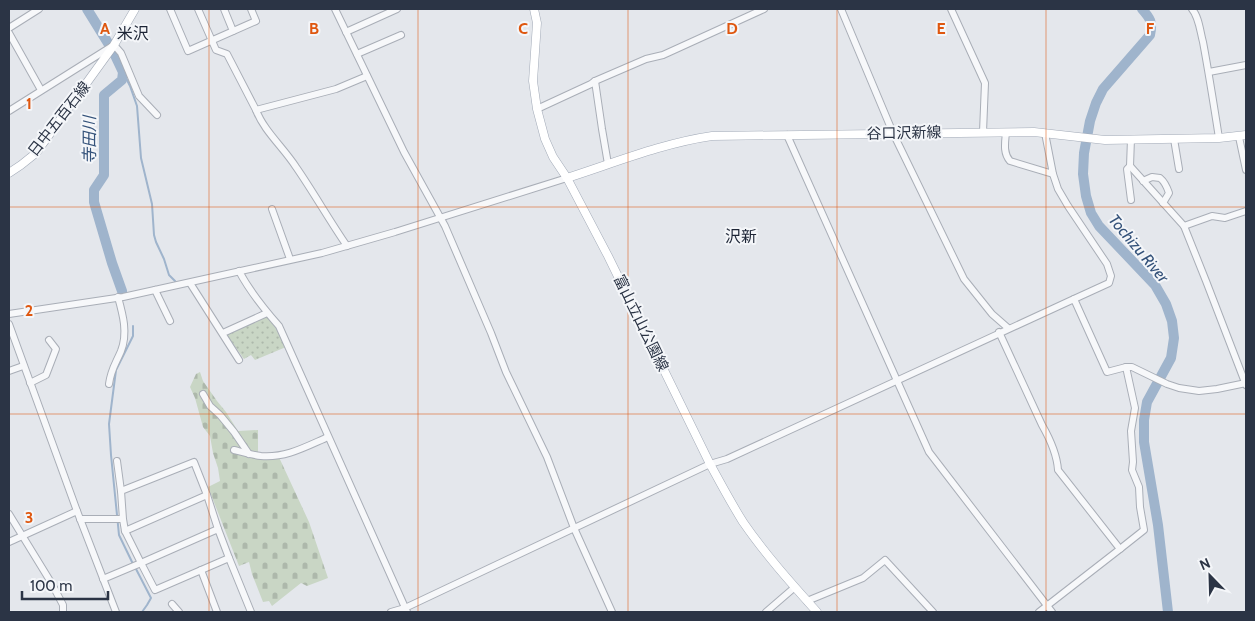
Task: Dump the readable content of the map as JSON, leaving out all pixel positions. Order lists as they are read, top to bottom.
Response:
{
  "streets": {
    "main road": ["日中五百石線", "谷口沢新線", "富山立山公園線"]
  },
  "crossings": [
    ["谷口沢新線", "富山立山公園線"]
  ],
  "districts": ["米沢", "沢新"],
  "water": ["寺田川", "Tochizu River"],
  "scale_bar": "100 m",
  "north": "top left",
  "grid": {
    "columns": [
      "A",
      "B",
      "C",
      "D",
      "E",
      "F"
    ],
    "rows": ["1", "2", "3"]
  }
}
